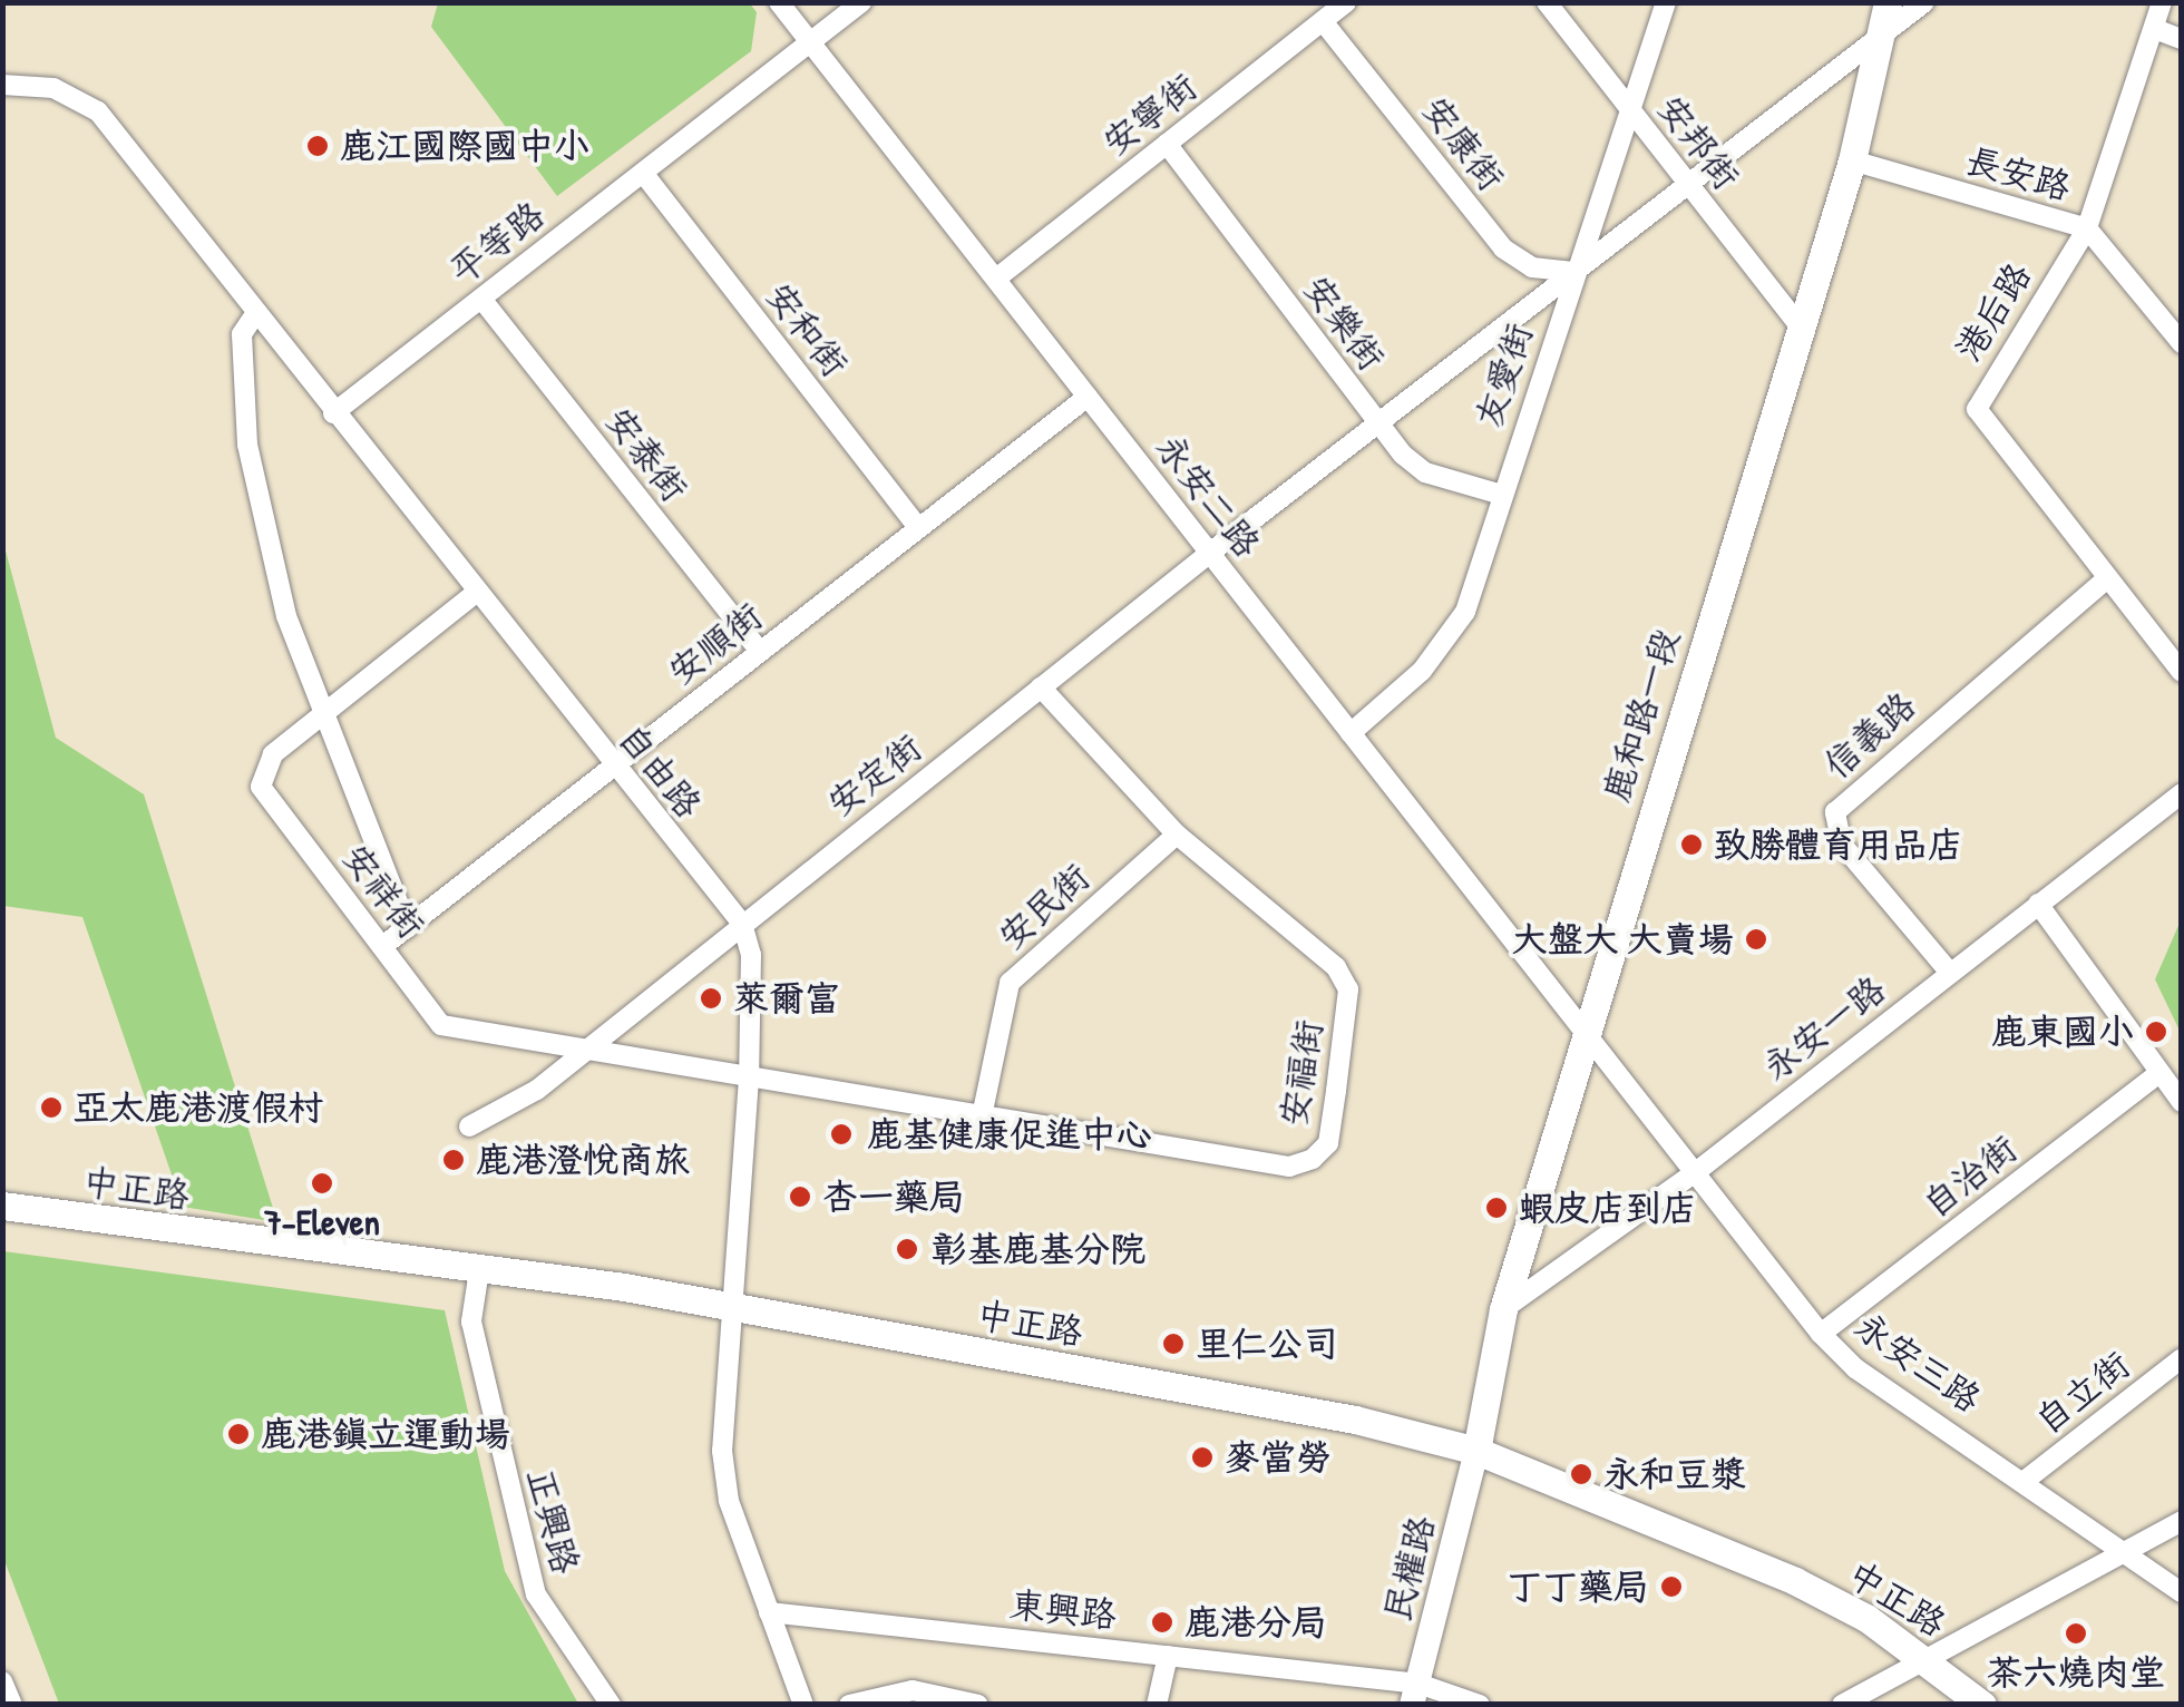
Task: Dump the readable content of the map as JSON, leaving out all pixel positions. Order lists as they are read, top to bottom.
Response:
{
  "streets": {
    "main road": ["鹿和路一段", "中正路"],
    "street": [
      "安寧街",
      "安邦街",
      "安康街",
      "長安路",
      "平等路",
      "港后路",
      "安樂街",
      "安和街",
      "友愛街",
      "安泰街",
      "永安二路",
      "安順街",
      "信義路",
      "自由路",
      "安定街",
      "安祥街",
      "安民街",
      "永安一路",
      "安福街",
      "自治街",
      "永安三路",
      "自立街",
      "正興路",
      "民權路",
      "東興路"
    ]
  },
  "crossings": [
    ["安寧街", "安康街"],
    ["安寧街", "安樂街"],
    ["安寧街", "永安二路"],
    ["安邦街", "友愛街"],
    ["安邦街", "鹿和路一段"],
    ["安邦街", "安定街"],
    ["安康街", "友愛街"],
    ["安康街", "安定街"],
    ["長安路", "港后路"],
    ["長安路", "鹿和路一段"],
    ["平等路", "安和街"],
    ["平等路", "安泰街"],
    ["平等路", "永安二路"],
    ["平等路", "自由路"],
    ["港后路", "信義路"],
    ["安樂街", "友愛街"],
    ["安樂街", "安定街"],
    ["安和街", "安順街"],
    ["友愛街", "永安二路"],
    ["友愛街", "安定街"],
    ["安泰街", "安順街"],
    ["永安二路", "安順街"],
    ["永安二路", "鹿和路一段"],
    ["永安二路", "安定街"],
    ["永安二路", "永安三路"],
    ["安順街", "自由路"],
    ["安順街", "安祥街"],
    ["鹿和路一段", "安定街"],
    ["鹿和路一段", "永安一路"],
    ["鹿和路一段", "中正路"],
    ["鹿和路一段", "永安三路"],
    ["鹿和路一段", "民權路"],
    ["信義路", "永安一路"],
    ["自由路", "安定街"],
    ["自由路", "安祥街"],
    ["安定街", "安祥街"],
    ["安定街", "安福街"],
    ["安祥街", "安福街"],
    ["安民街", "安福街"],
    ["永安一路", "永安三路"],
    ["自治街", "永安三路"],
    ["中正路", "正興路"],
    ["中正路", "民權路"],
    ["永安三路", "自立街"],
    ["民權路", "東興路"]
  ],
  "places": [
    "鹿江國際國中小",
    "致勝體育用品店",
    "大盤大 大賣場",
    "萊爾富",
    "鹿東國小",
    "亞太鹿港渡假村",
    "鹿基健康促進中心",
    "鹿港澄悅商旅",
    "7-Eleven",
    "杏一藥局",
    "蝦皮店到店",
    "彰基鹿基分院",
    "里仁公司",
    "鹿港鎮立運動場",
    "麥當勞",
    "永和豆漿",
    "丁丁藥局",
    "鹿港分局",
    "茶六燒肉堂"
  ]
}
